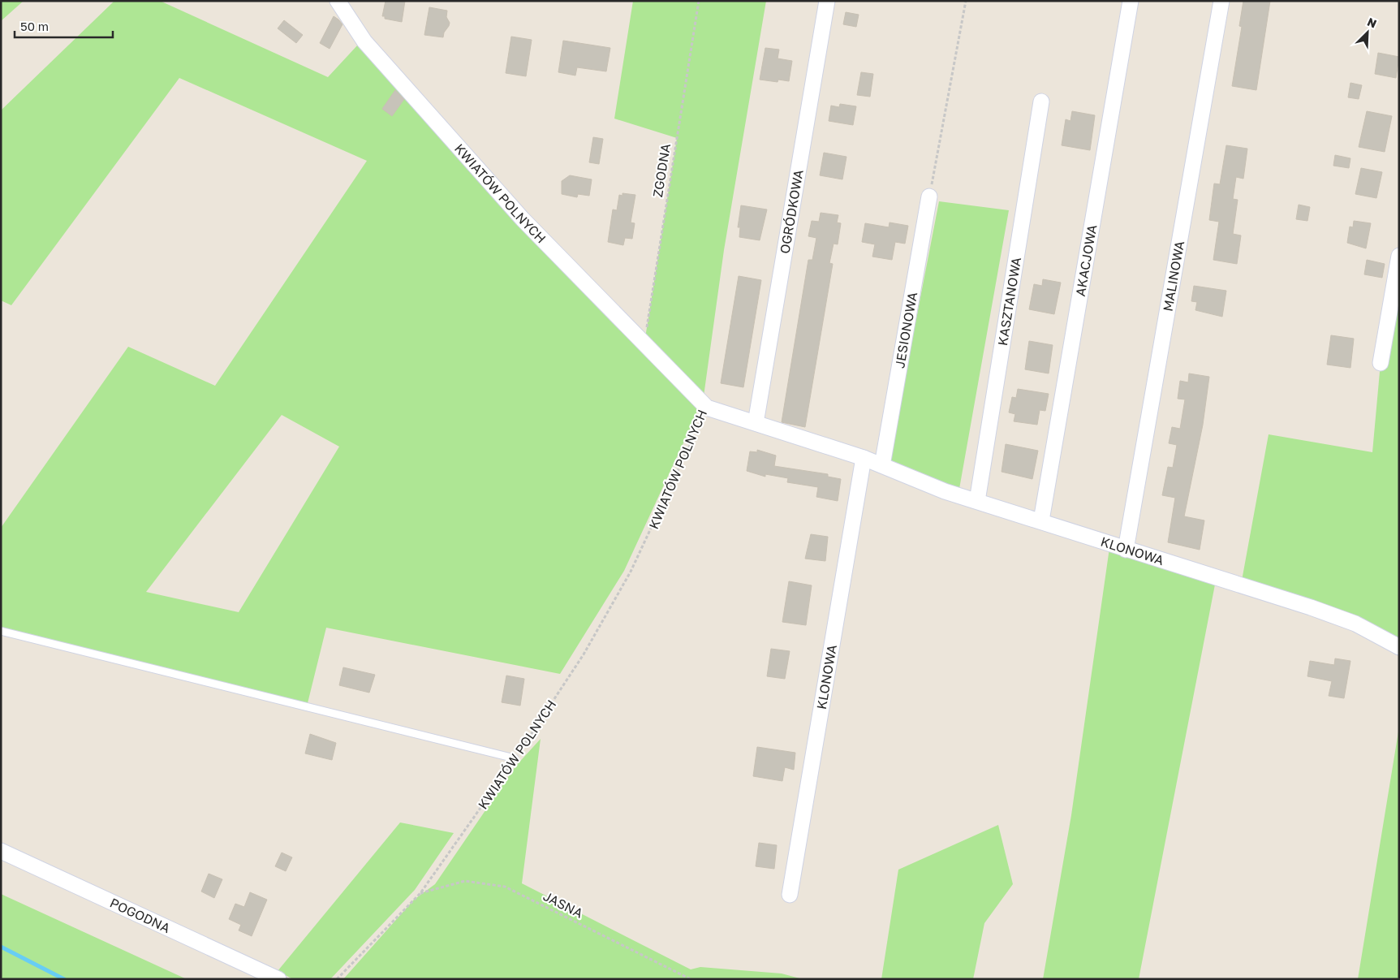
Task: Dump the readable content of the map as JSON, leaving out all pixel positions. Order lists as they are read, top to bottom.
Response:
{
  "streets": {
    "street": [
      "KWIATÓW POLNYCH",
      "OGRÓDKOWA",
      "AKACJOWA",
      "MALINOWA",
      "KASZTANOWA",
      "JESIONOWA",
      "KLONOWA",
      "POGODNA"
    ],
    "path": ["ZGODNA", "JASNA"]
  },
  "crossings": [
    ["ZGODNA", "KWIATÓW POLNYCH"],
    ["KWIATÓW POLNYCH", "KLONOWA"],
    ["KWIATÓW POLNYCH", "JASNA"],
    ["OGRÓDKOWA", "KLONOWA"],
    ["AKACJOWA", "KLONOWA"],
    ["MALINOWA", "KLONOWA"],
    ["KASZTANOWA", "KLONOWA"],
    ["JESIONOWA", "KLONOWA"]
  ],
  "scale_bar": "50 m",
  "north": "top right"
}
